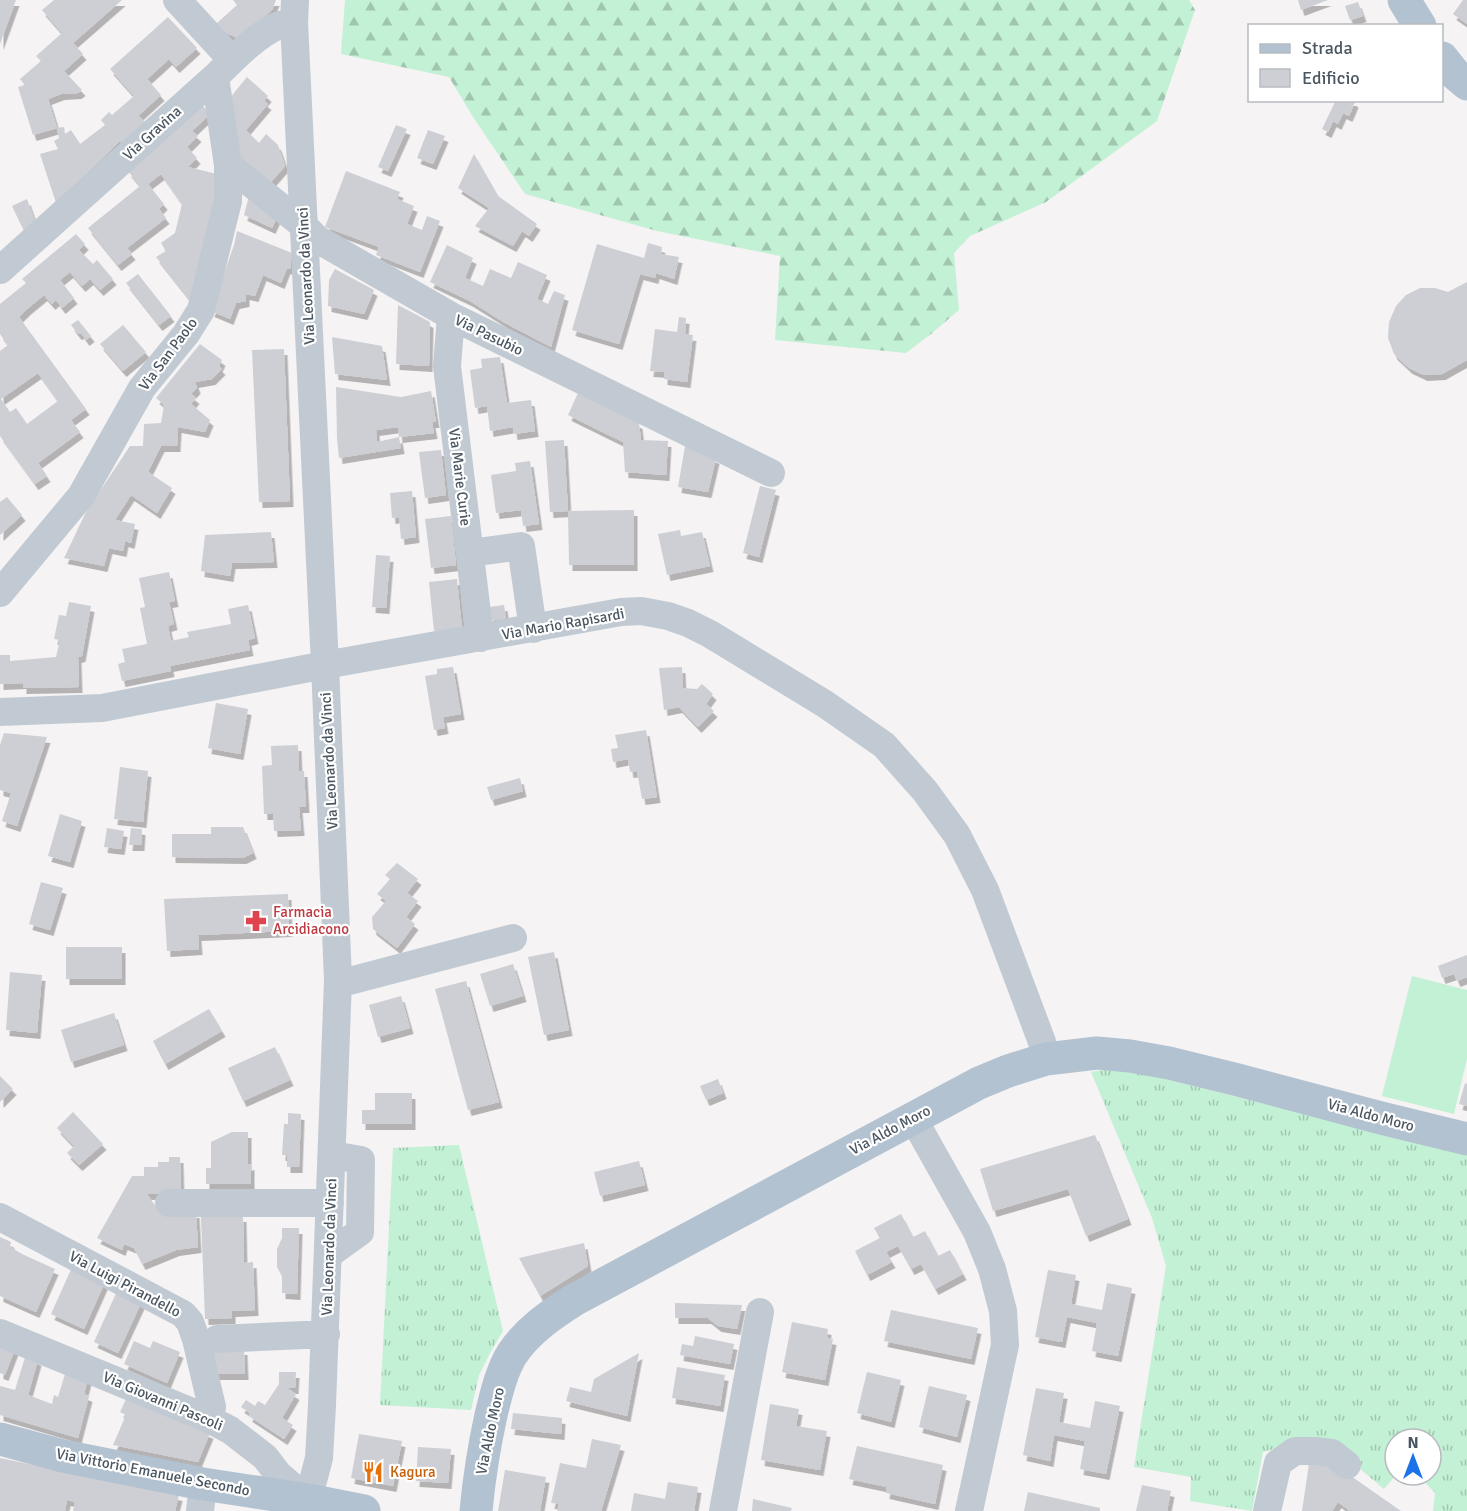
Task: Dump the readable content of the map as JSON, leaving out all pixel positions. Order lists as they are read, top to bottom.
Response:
{
  "streets": {
    "main road": ["Via Aldo Moro", "Via Vittorio Emanuele Secondo"],
    "street": [
      "Via Gravina",
      "Via Leonardo da Vinci",
      "Via Pasubio",
      "Via San Paolo",
      "Via Marie Curie",
      "Via Mario Rapisardi",
      "Via Luigi Pirandello",
      "Via Giovanni Pascoli"
    ]
  },
  "crossings": [
    ["Via Gravina", "Via Leonardo da Vinci"],
    ["Via Gravina", "Via San Paolo"],
    ["Via Leonardo da Vinci", "Via Pasubio"],
    ["Via Leonardo da Vinci", "Via Mario Rapisardi"],
    ["Via Leonardo da Vinci", "Via Giovanni Pascoli"],
    ["Via Leonardo da Vinci", "Via Vittorio Emanuele Secondo"],
    ["Via Pasubio", "Via San Paolo"],
    ["Via Pasubio", "Via Marie Curie"],
    ["Via Marie Curie", "Via Mario Rapisardi"],
    ["Via Mario Rapisardi", "Via Aldo Moro"],
    ["Via Luigi Pirandello", "Via Giovanni Pascoli"],
    ["Via Giovanni Pascoli", "Via Vittorio Emanuele Secondo"]
  ],
  "places": {
    "pharmacy": ["Farmacia Arcidiacono"],
    "restaurant": ["Kagura"]
  },
  "legend": ["Strada", "Edificio"],
  "north": "top"
}
